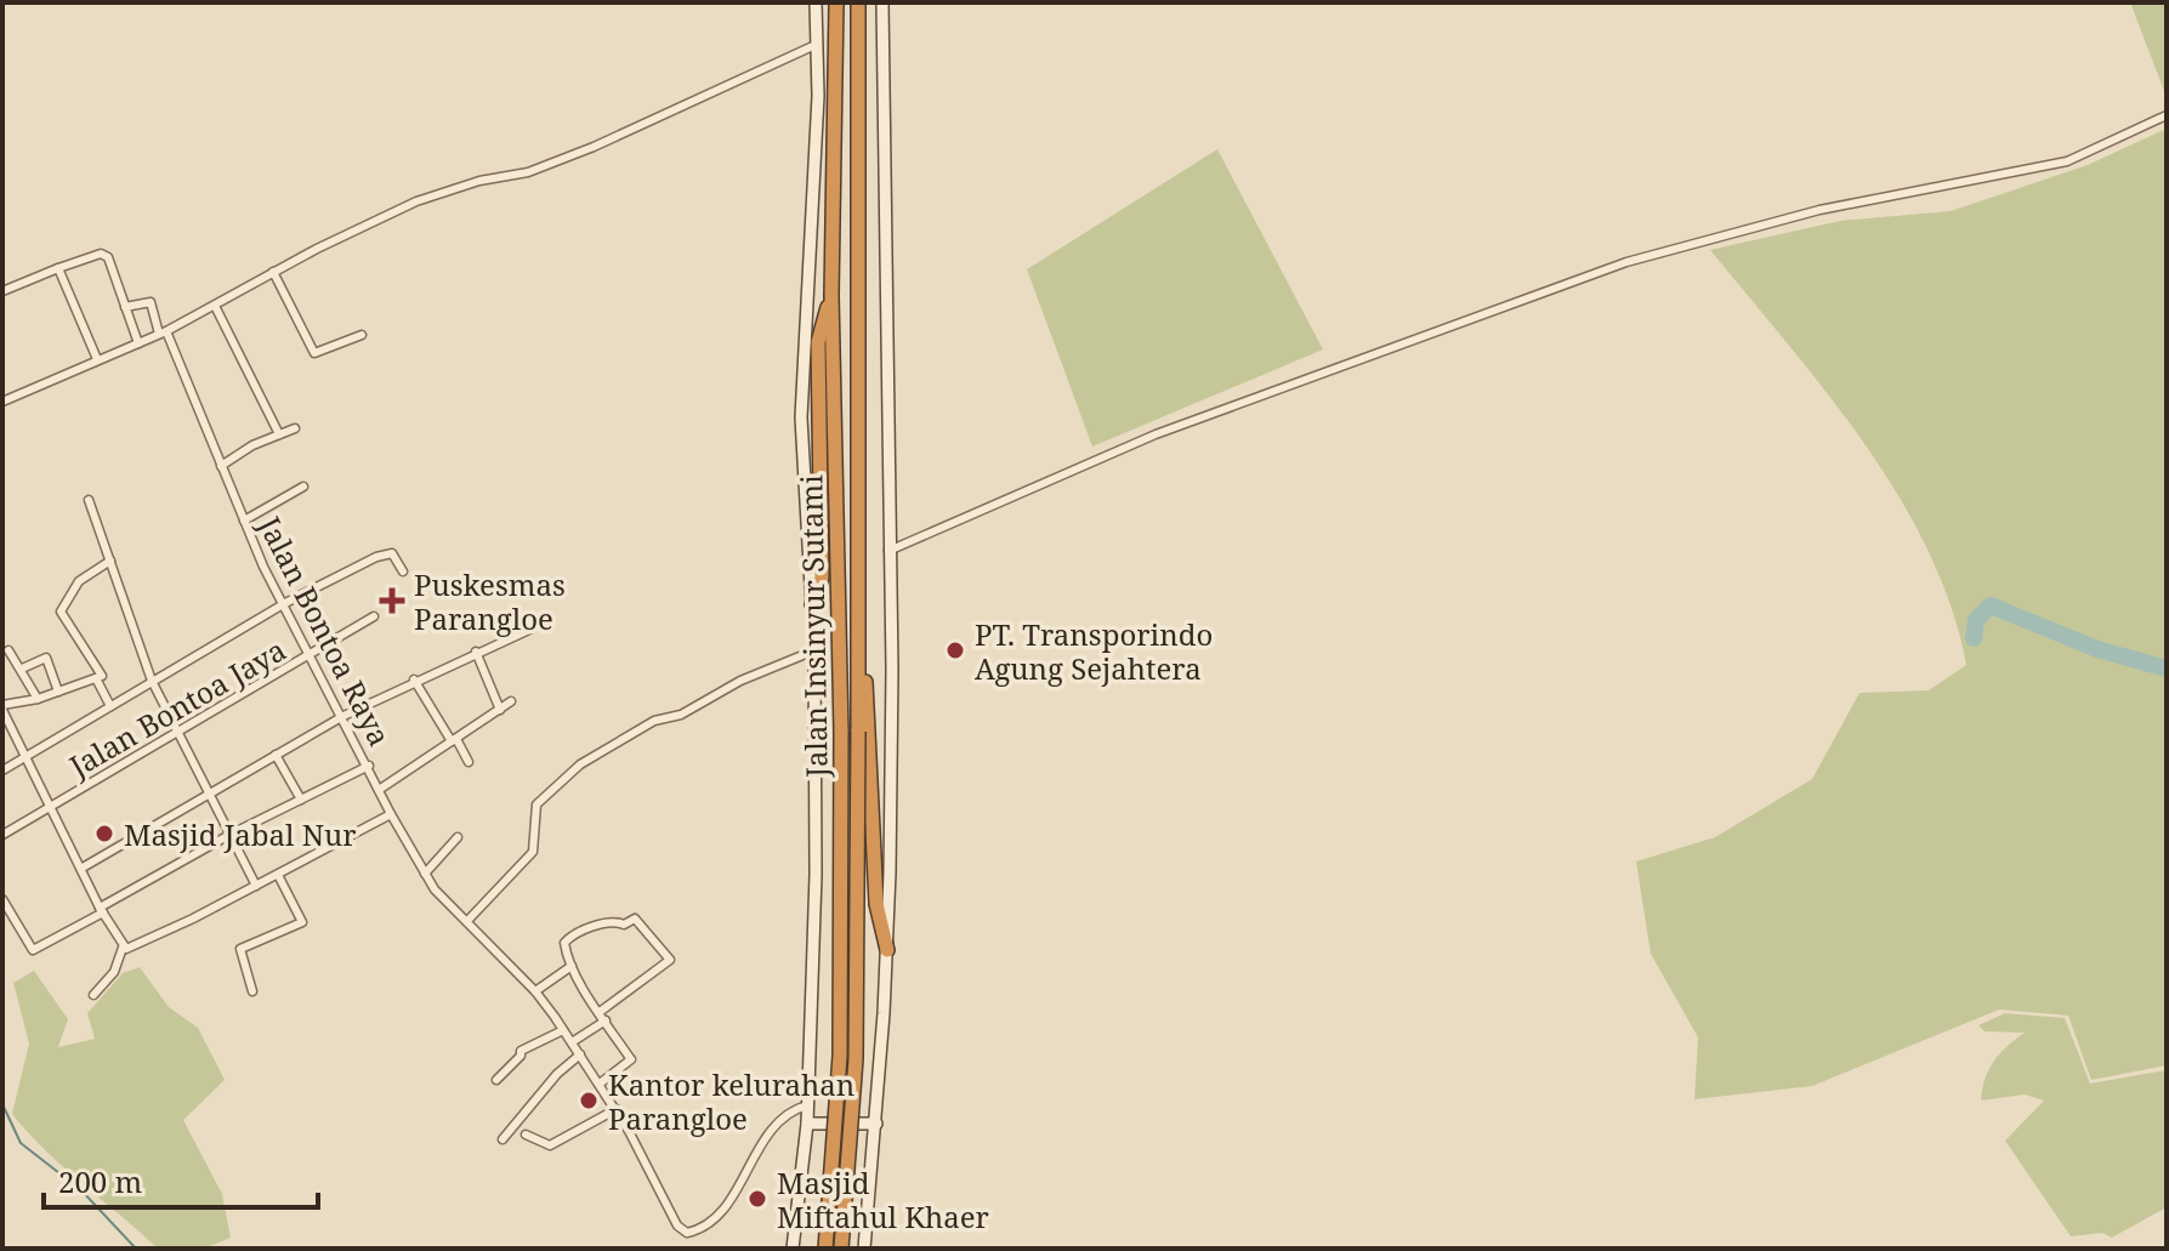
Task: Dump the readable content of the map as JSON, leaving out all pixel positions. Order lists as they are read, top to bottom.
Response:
{
  "streets": {
    "highway": ["Jalan Insinyur Sutami"],
    "street": ["Jalan Bontoa Raya", "Jalan Bontoa Jaya"]
  },
  "crossings": [
    ["Jalan Bontoa Raya", "Jalan Bontoa Jaya"]
  ],
  "places": {
    "health": ["Puskesmas Parangloe"],
    "other": [
      "PT. Transporindo Agung Sejahtera",
      "Masjid Jabal Nur",
      "Kantor kelurahan Parangloe",
      "Masjid Miftahul Khaer"
    ]
  },
  "scale_bar": "200 m"
}
